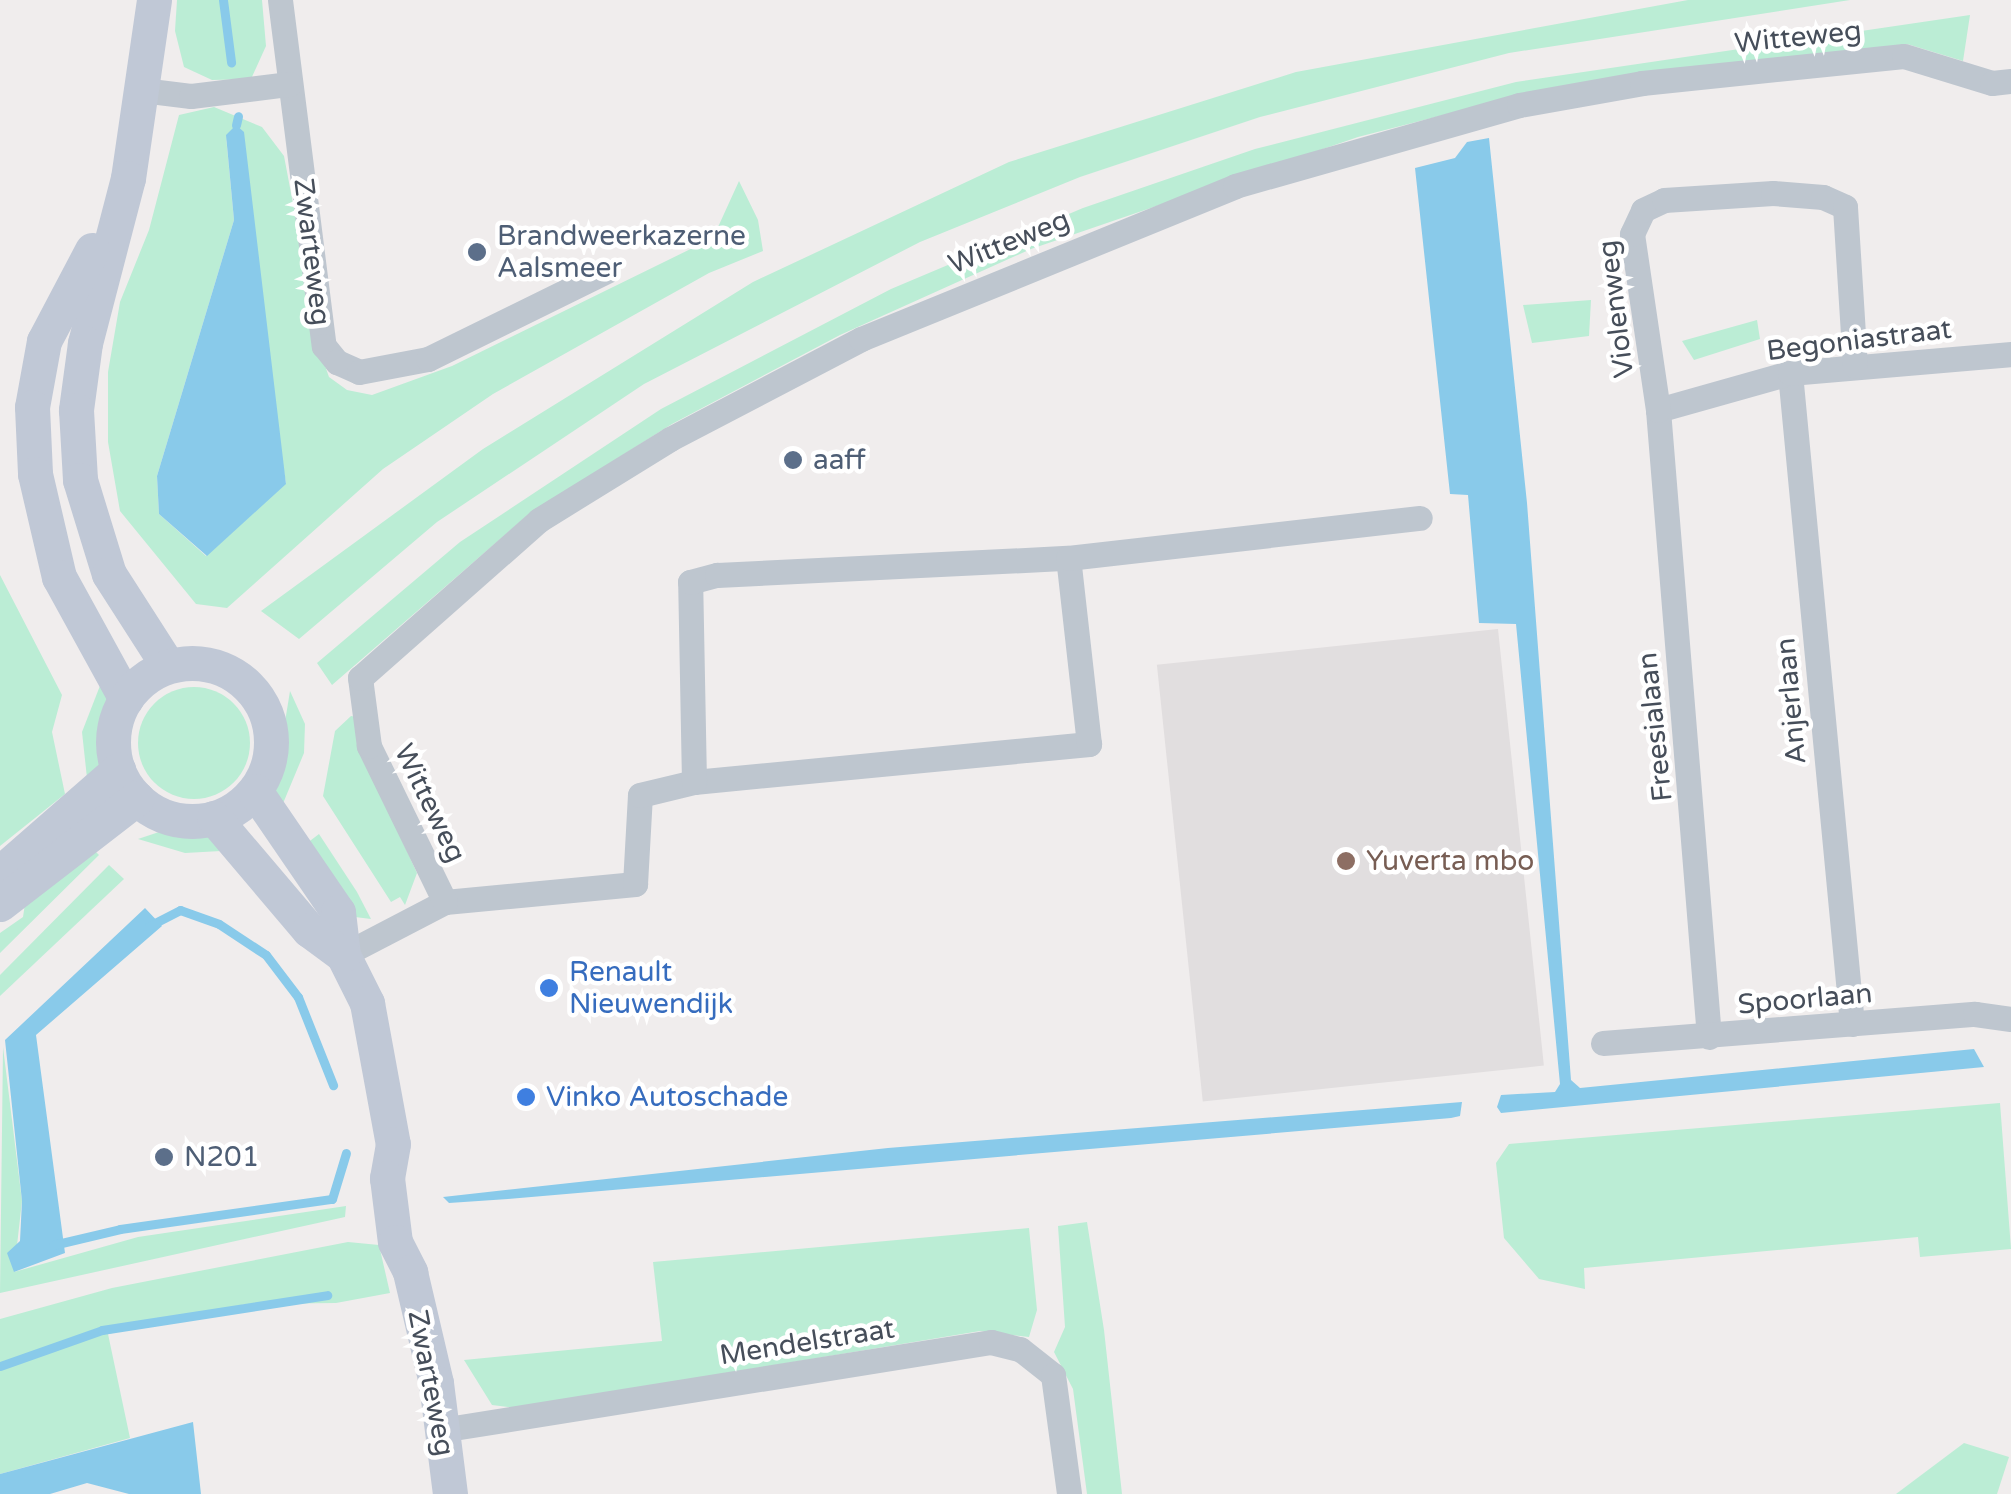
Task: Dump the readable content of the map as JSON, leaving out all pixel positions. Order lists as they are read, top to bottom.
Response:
{
  "streets": {
    "main road": ["Zwarteweg"],
    "street": [
      "Witteweg",
      "Violenweg",
      "Begoniastraat",
      "Anjerlaan",
      "Freesialaan",
      "Spoorlaan",
      "Mendelstraat"
    ]
  },
  "crossings": [
    ["Witteweg", "Zwarteweg"],
    ["Zwarteweg", "Mendelstraat"],
    ["Violenweg", "Begoniastraat"],
    ["Violenweg", "Freesialaan"],
    ["Begoniastraat", "Anjerlaan"],
    ["Begoniastraat", "Freesialaan"],
    ["Anjerlaan", "Spoorlaan"],
    ["Freesialaan", "Spoorlaan"]
  ],
  "places": [
    "Brandweerkazerne Aalsmeer",
    "aaff",
    "Yuverta mbo",
    "Renault Nieuwendijk",
    "Vinko Autoschade",
    "N201"
  ]
}
